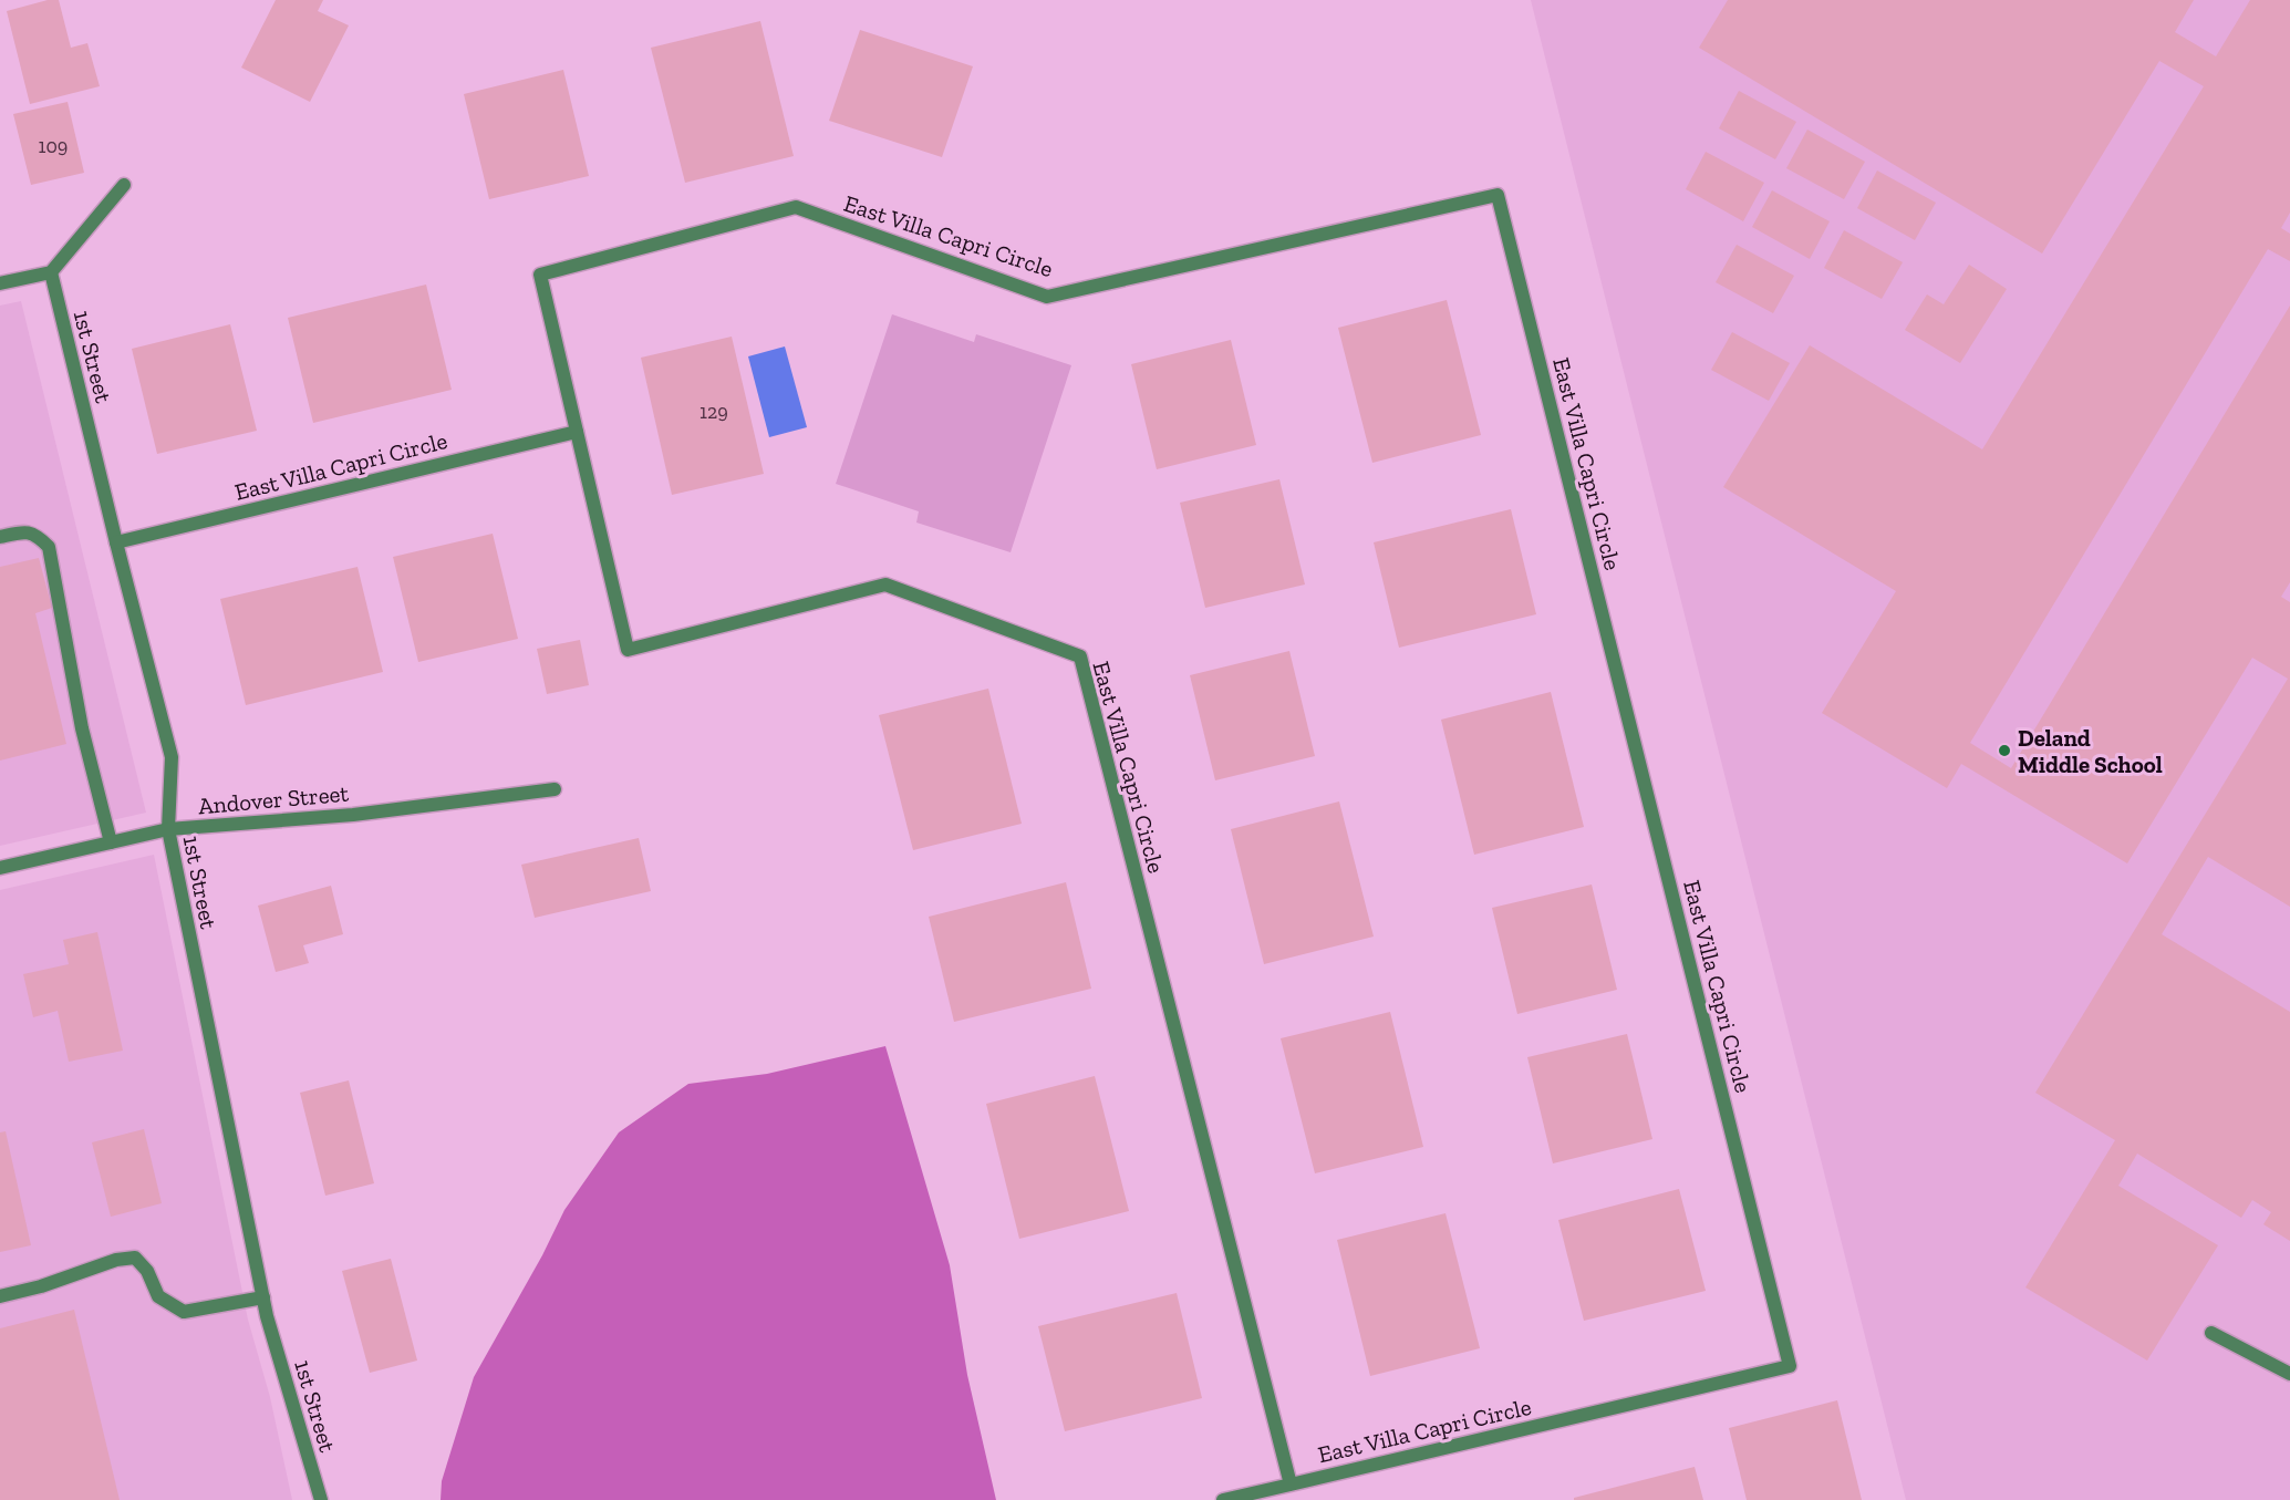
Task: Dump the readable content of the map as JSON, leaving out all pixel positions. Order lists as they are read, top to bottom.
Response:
{
  "streets": {
    "street": ["East Villa Capri Circle", "1st Street", "Andover Street"]
  },
  "crossings": [
    ["East Villa Capri Circle", "1st Street"],
    ["1st Street", "Andover Street"]
  ],
  "places": ["Deland Middle School"],
  "house_numbers": ["109", "129"]
}
